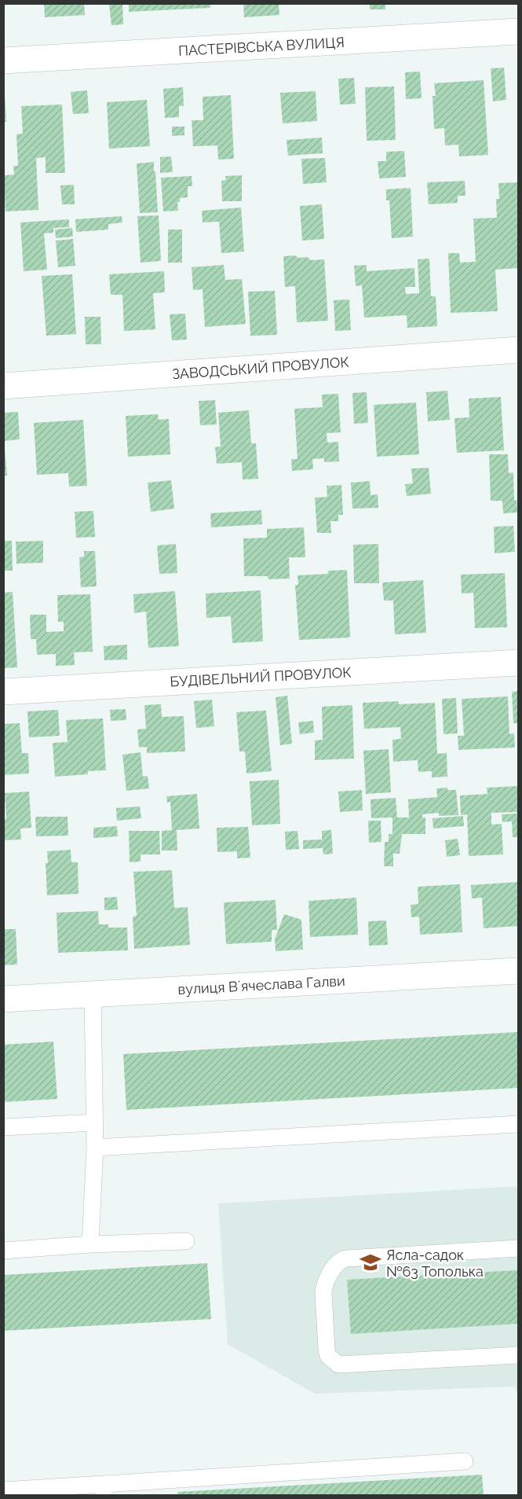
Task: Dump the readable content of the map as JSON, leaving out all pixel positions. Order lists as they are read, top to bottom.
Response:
{
  "streets": {
    "street": [
      "ПАСТЕРІВСЬКА ВУЛИЦЯ",
      "ЗАВОДСЬКИЙ ПРОВУЛОК",
      "БУДІВЕЛЬНИЙ ПРОВУЛОК",
      "вулиця Вʼячеслава Галви"
    ]
  },
  "places": {
    "school or university": ["Ясла-садок №63 Тополька"]
  }
}
